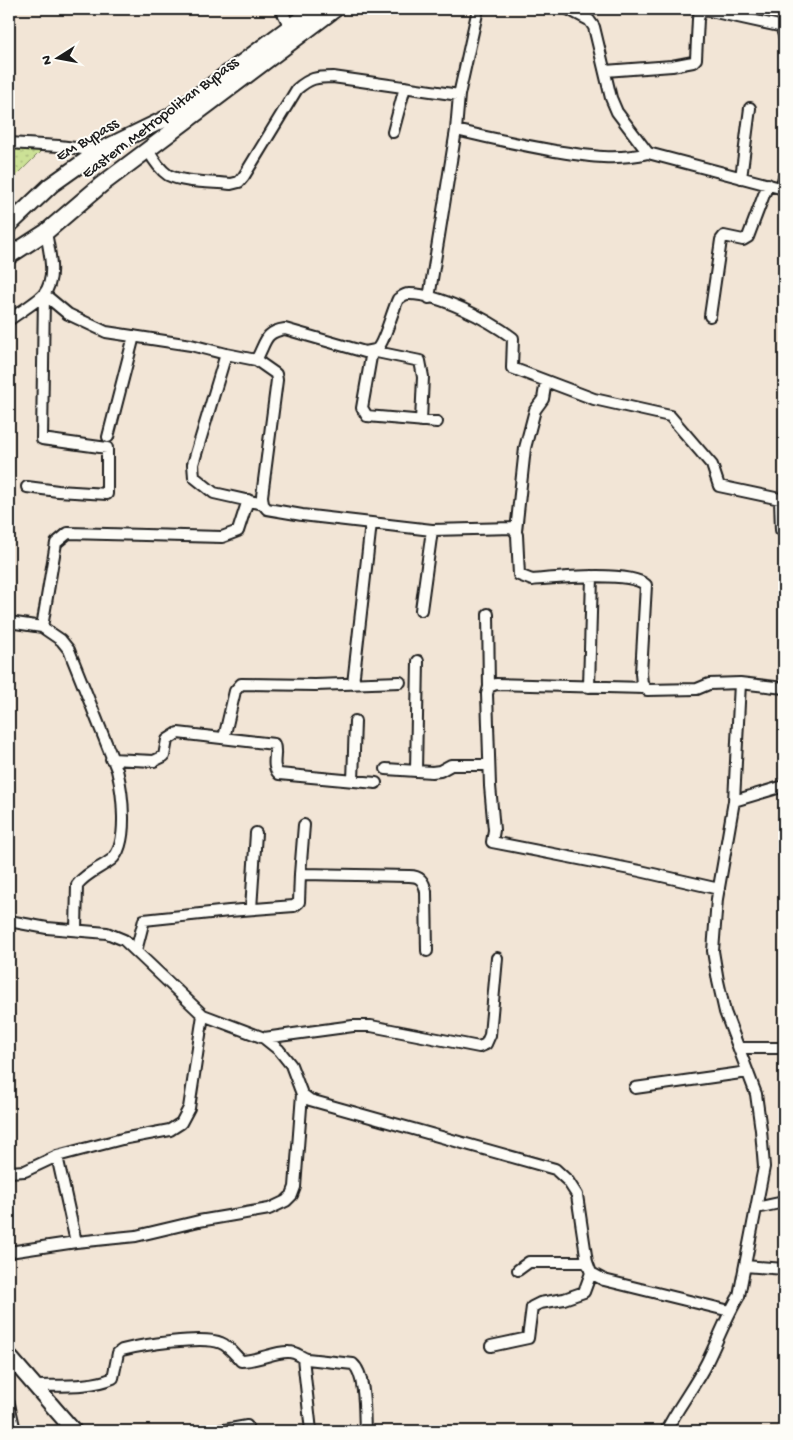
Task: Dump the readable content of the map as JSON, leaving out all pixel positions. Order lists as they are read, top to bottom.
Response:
{
  "streets": {
    "main road": ["Eastern Metropolitan Bypass", "EM Bypass"]
  },
  "crossings": [
    ["Eastern Metropolitan Bypass", "EM Bypass"]
  ],
  "north": "left"
}
